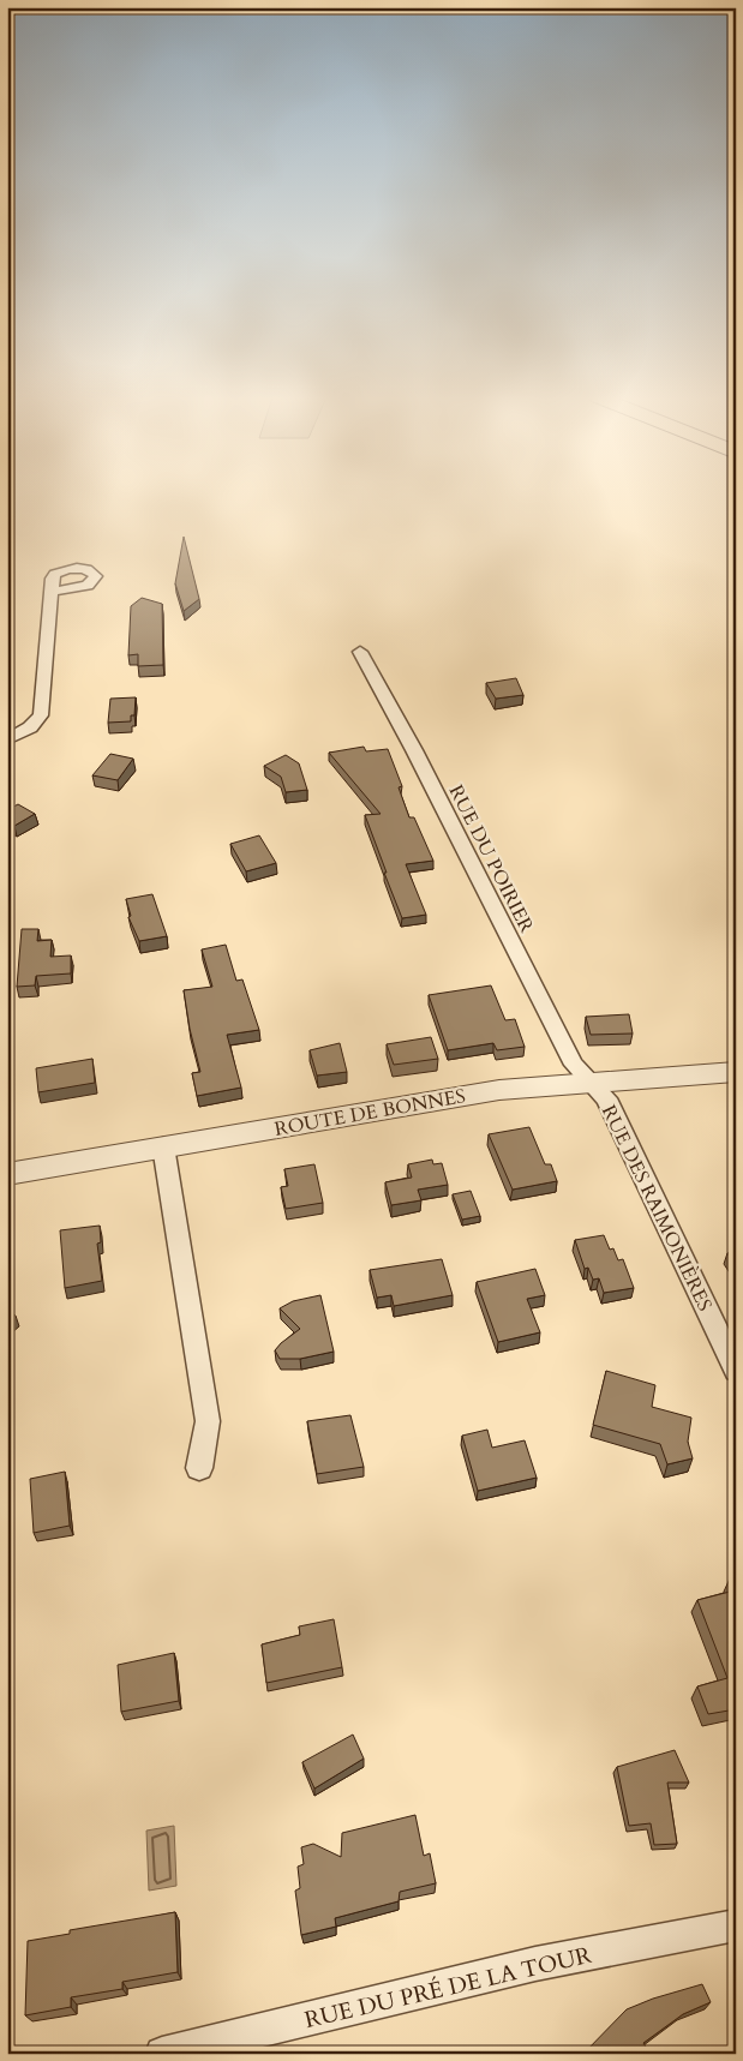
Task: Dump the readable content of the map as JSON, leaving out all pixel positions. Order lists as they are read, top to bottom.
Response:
{
  "streets": {
    "street": [
      "RUE DU POIRIER",
      "ROUTE DE BONNES",
      "RUE DES RAIMONIÈRES",
      "RUE DU PRÉ DE LA TOUR"
    ]
  },
  "crossings": [
    ["RUE DU POIRIER", "ROUTE DE BONNES"],
    ["RUE DU POIRIER", "RUE DES RAIMONIÈRES"],
    ["ROUTE DE BONNES", "RUE DES RAIMONIÈRES"]
  ]
}
